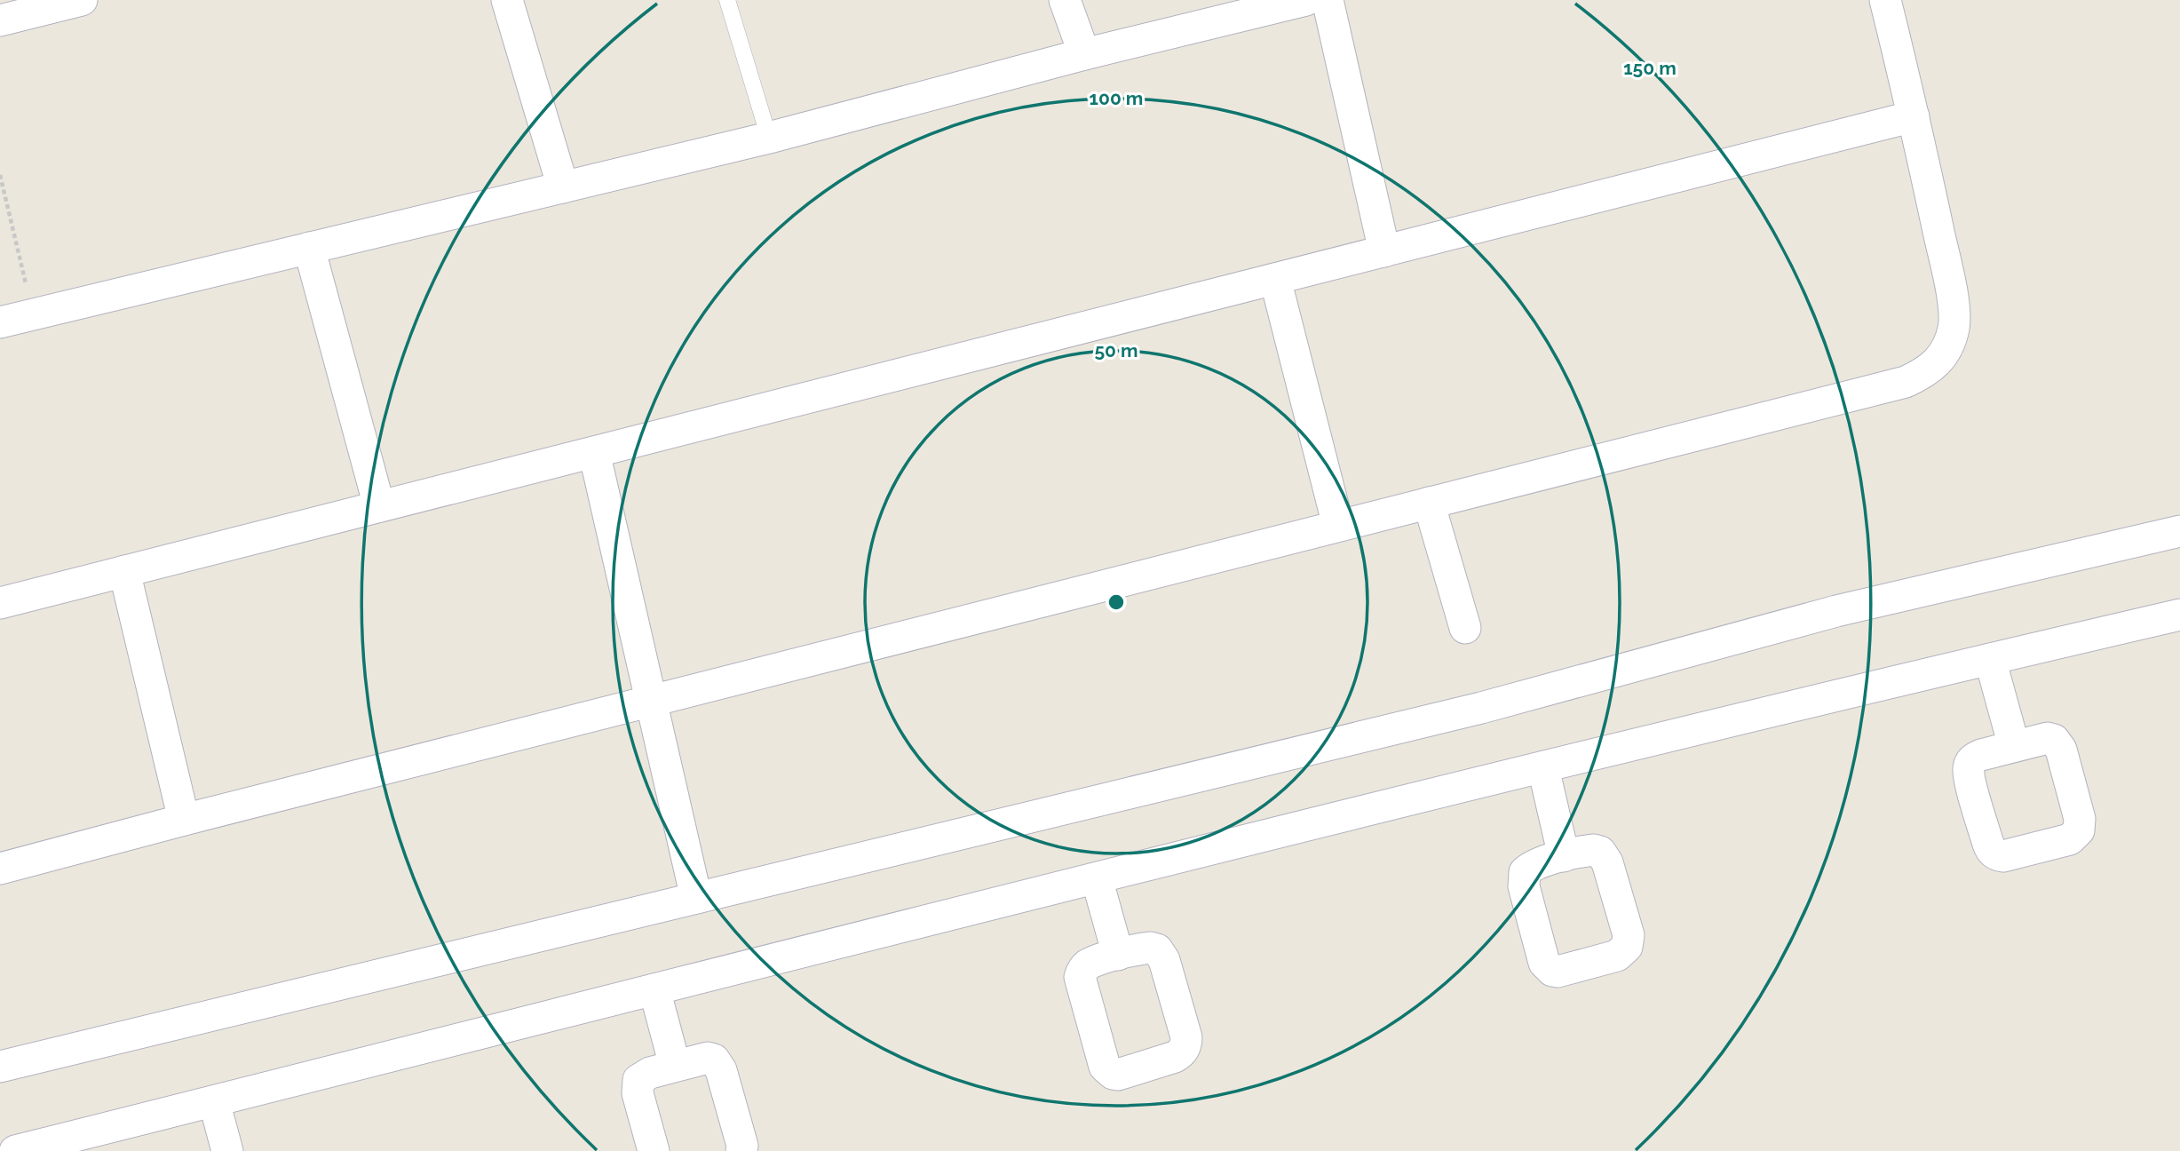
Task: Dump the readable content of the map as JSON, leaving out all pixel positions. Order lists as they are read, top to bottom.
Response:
{
  "rings": ["150 m", "100 m", "50 m"]
}
